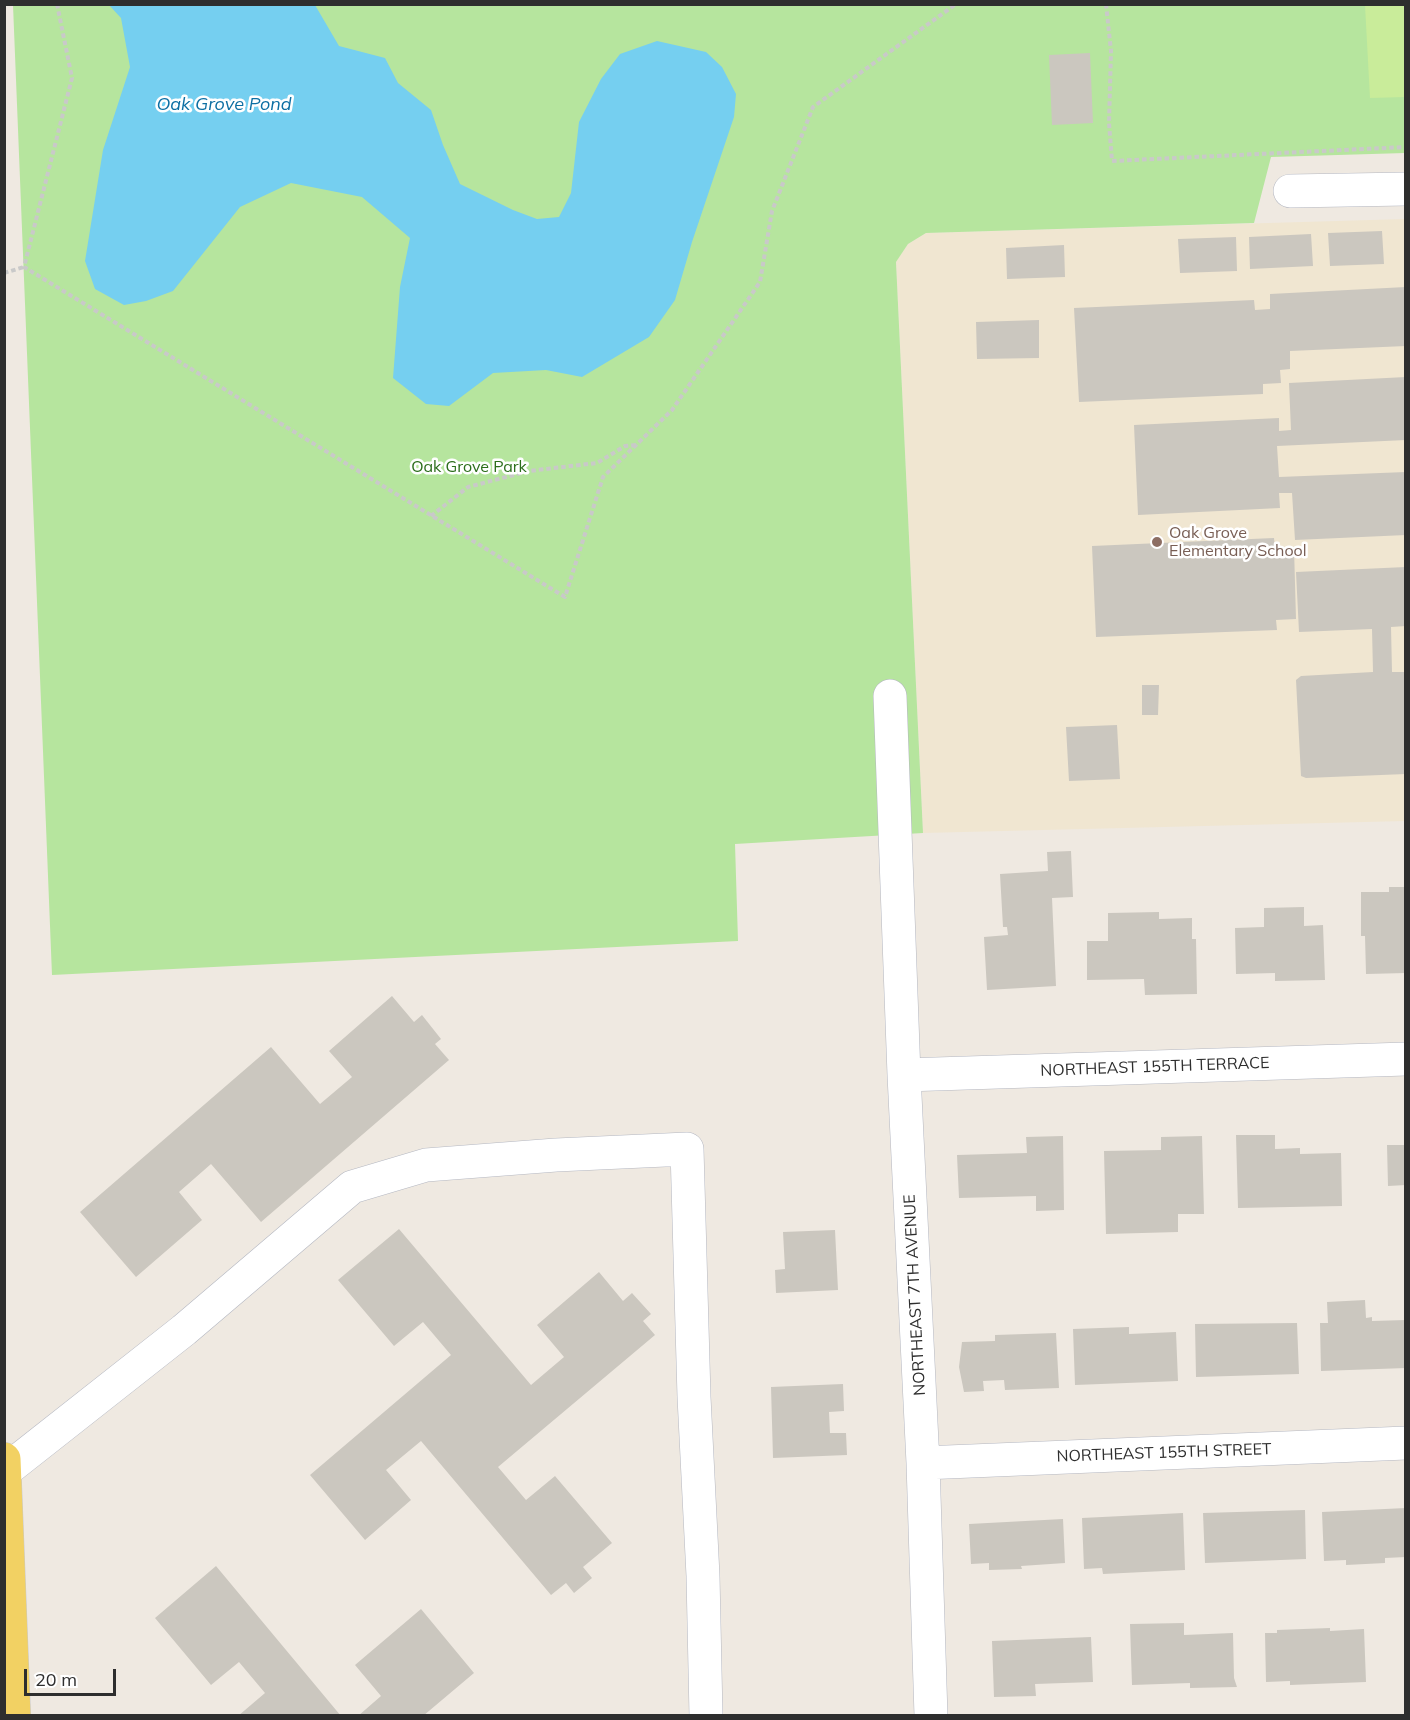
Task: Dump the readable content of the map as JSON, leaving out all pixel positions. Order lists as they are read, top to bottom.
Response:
{
  "streets": {
    "street": ["NORTHEAST 155TH TERRACE", "NORTHEAST 7TH AVENUE", "NORTHEAST 155TH STREET"]
  },
  "crossings": [
    ["NORTHEAST 155TH TERRACE", "NORTHEAST 7TH AVENUE"],
    ["NORTHEAST 7TH AVENUE", "NORTHEAST 155TH STREET"]
  ],
  "water": ["Oak Grove Pond"],
  "parks": ["Oak Grove Park"],
  "places": ["Oak Grove Elementary School"],
  "scale_bar": "20 m"
}
